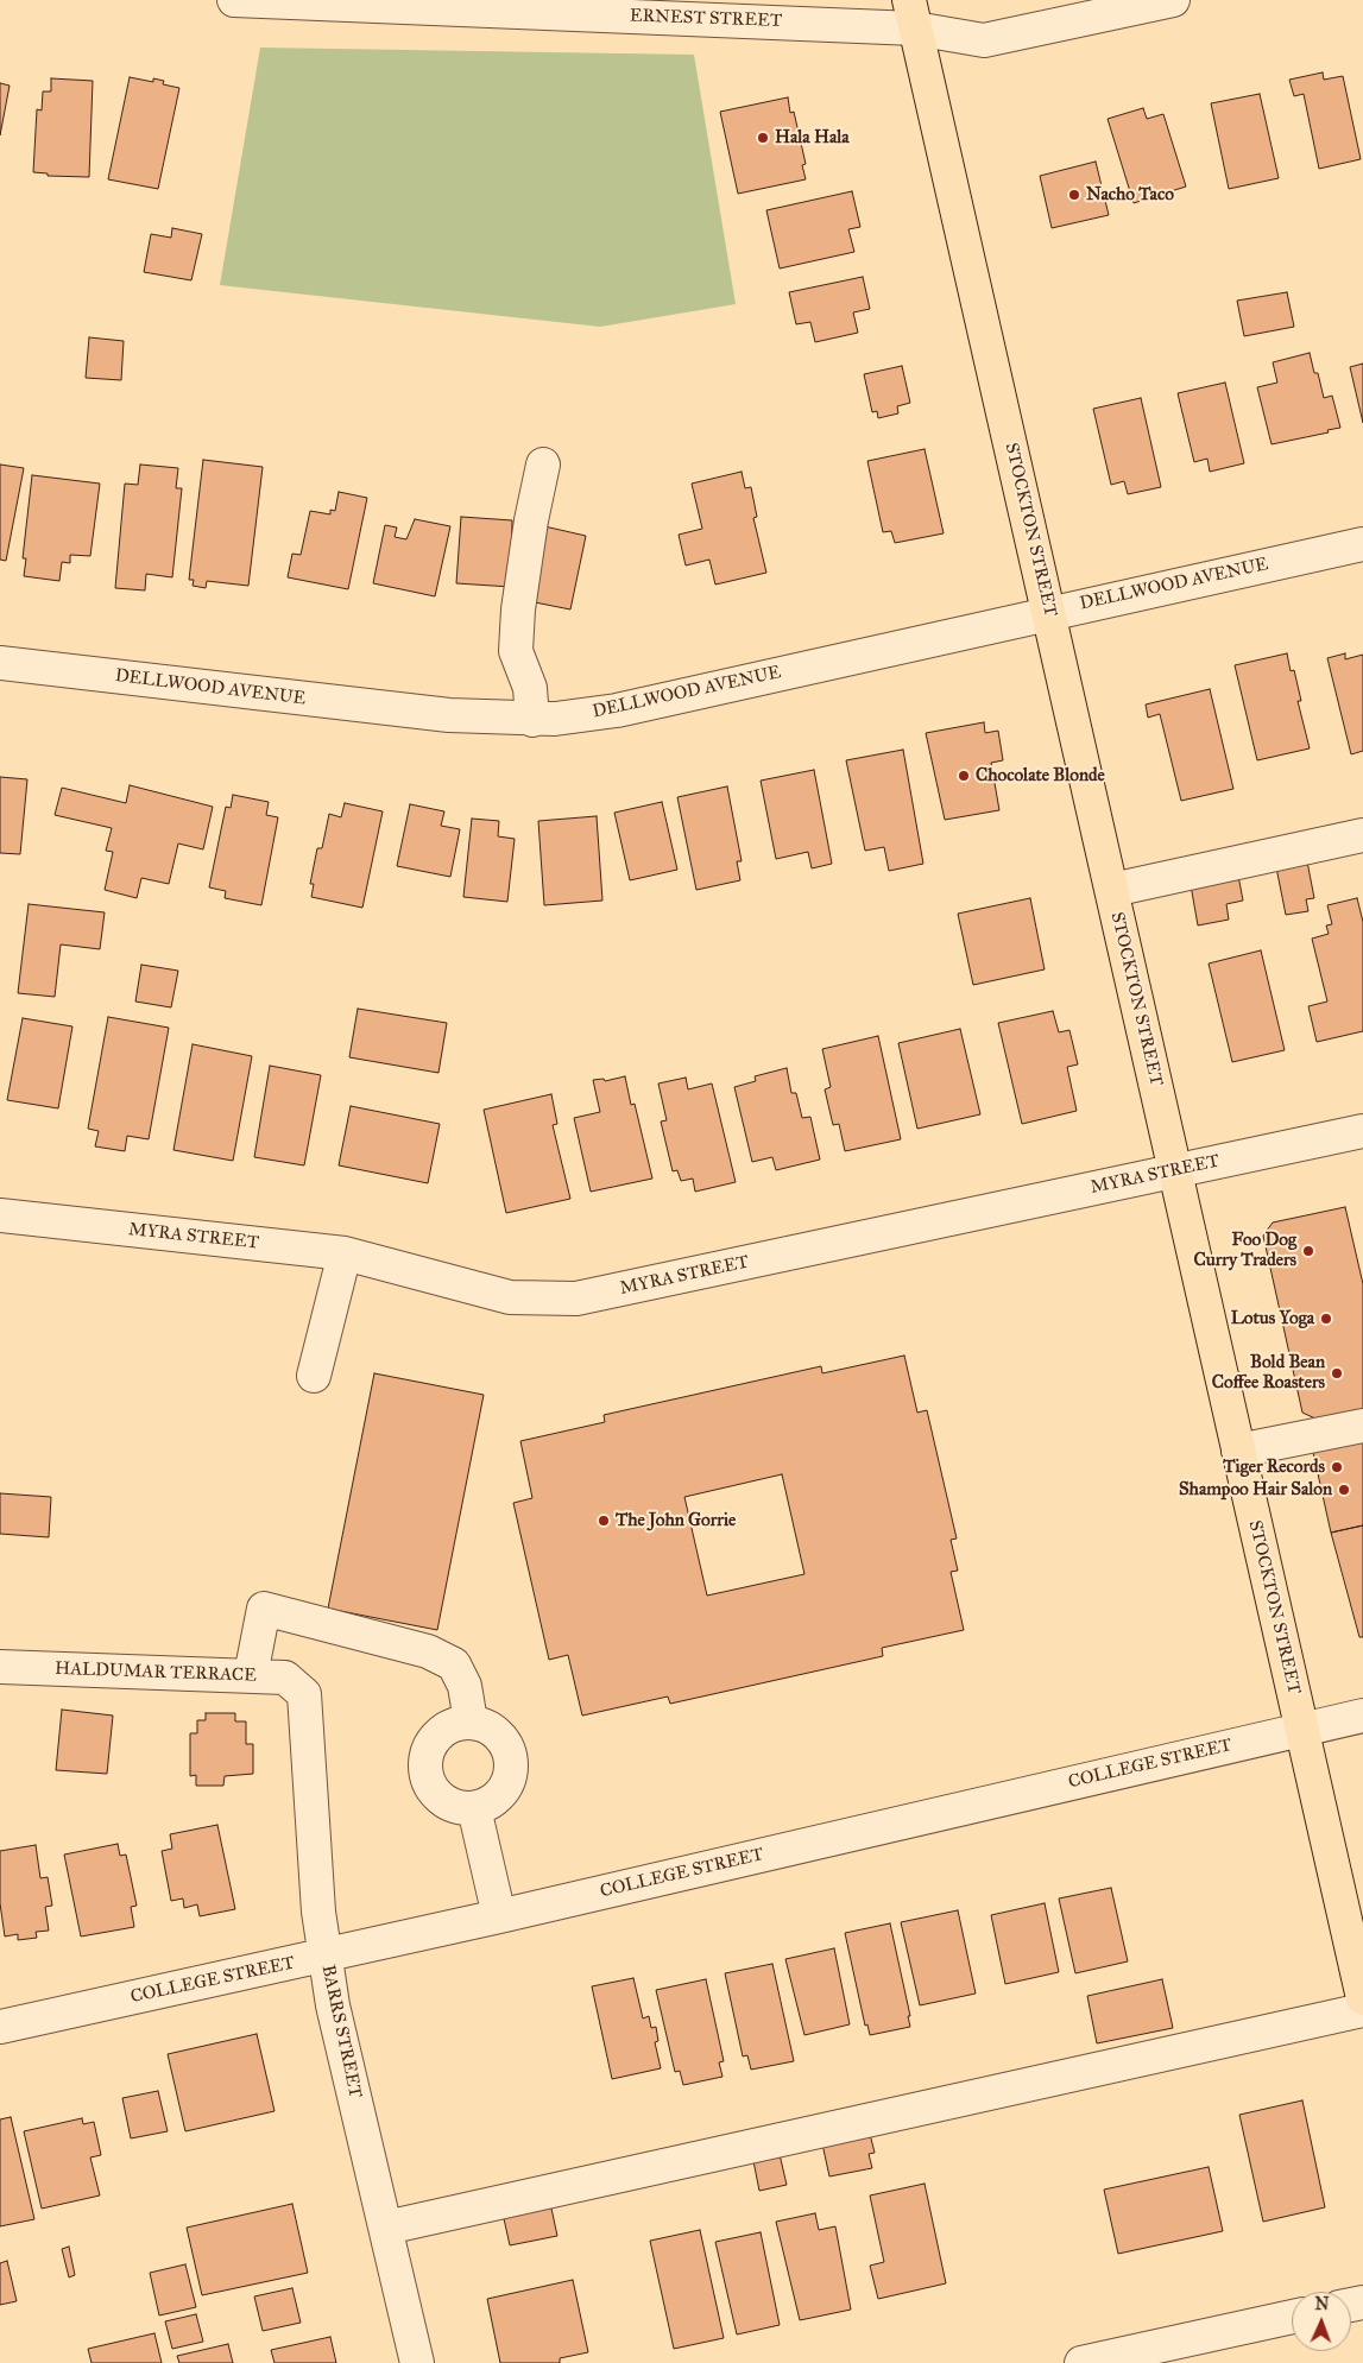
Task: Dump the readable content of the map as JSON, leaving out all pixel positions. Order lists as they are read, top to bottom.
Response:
{
  "streets": {
    "main road": ["STOCKTON STREET"],
    "street": [
      "ERNEST STREET",
      "DELLWOOD AVENUE",
      "MYRA STREET",
      "HALDUMAR TERRACE",
      "COLLEGE STREET",
      "BARRS STREET"
    ]
  },
  "crossings": [
    ["ERNEST STREET", "STOCKTON STREET"],
    ["STOCKTON STREET", "DELLWOOD AVENUE"],
    ["STOCKTON STREET", "MYRA STREET"],
    ["STOCKTON STREET", "COLLEGE STREET"],
    ["HALDUMAR TERRACE", "BARRS STREET"],
    ["COLLEGE STREET", "BARRS STREET"]
  ],
  "places": [
    "Hala Hala",
    "Nacho Taco",
    "Chocolate Blonde",
    "Foo Dog Curry Traders",
    "Lotus Yoga",
    "Bold Bean Coffee Roasters",
    "Tiger Records",
    "Shampoo Hair Salon",
    "The John Gorrie"
  ],
  "north": "top"
}
